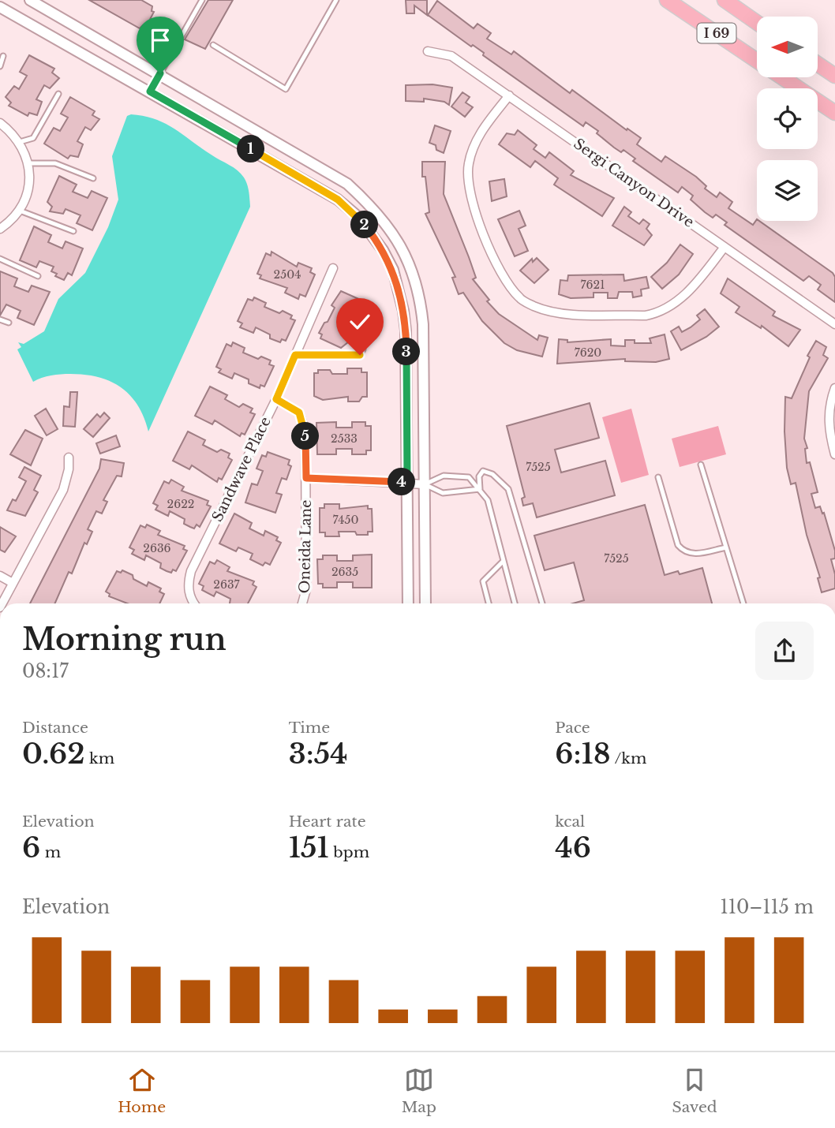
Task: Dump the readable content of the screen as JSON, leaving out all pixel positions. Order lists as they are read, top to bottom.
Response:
{
  "streets": {
    "highway": ["I 69"],
    "street": ["Sergi Canyon Drive", "Sandwave Place", "Oneida Lane"]
  },
  "crossings": [
    ["Sandwave Place", "Oneida Lane"]
  ],
  "house_numbers": [
    "2504",
    "7621",
    "7620",
    "2533",
    "7525",
    "2622",
    "7450",
    "2636",
    "7525",
    "2635",
    "2637"
  ],
  "north": "left",
  "page": {
    "pins": [
      "1",
      "2",
      "3",
      "5",
      "4"
    ],
    "heading": ["Morning run", "08:17"],
    "stats": [
      ["Distance", "0.62 km"],
      ["Time", "3:54"],
      ["Pace", "6:18 /km"],
      ["Elevation", "6 m"],
      ["Heart rate", "151 bpm"],
      ["kcal", "46"]
    ],
    "chart": ["Elevation", "110–115 m"],
    "tabs": ["Home", "Map", "Saved"]
  }
}
